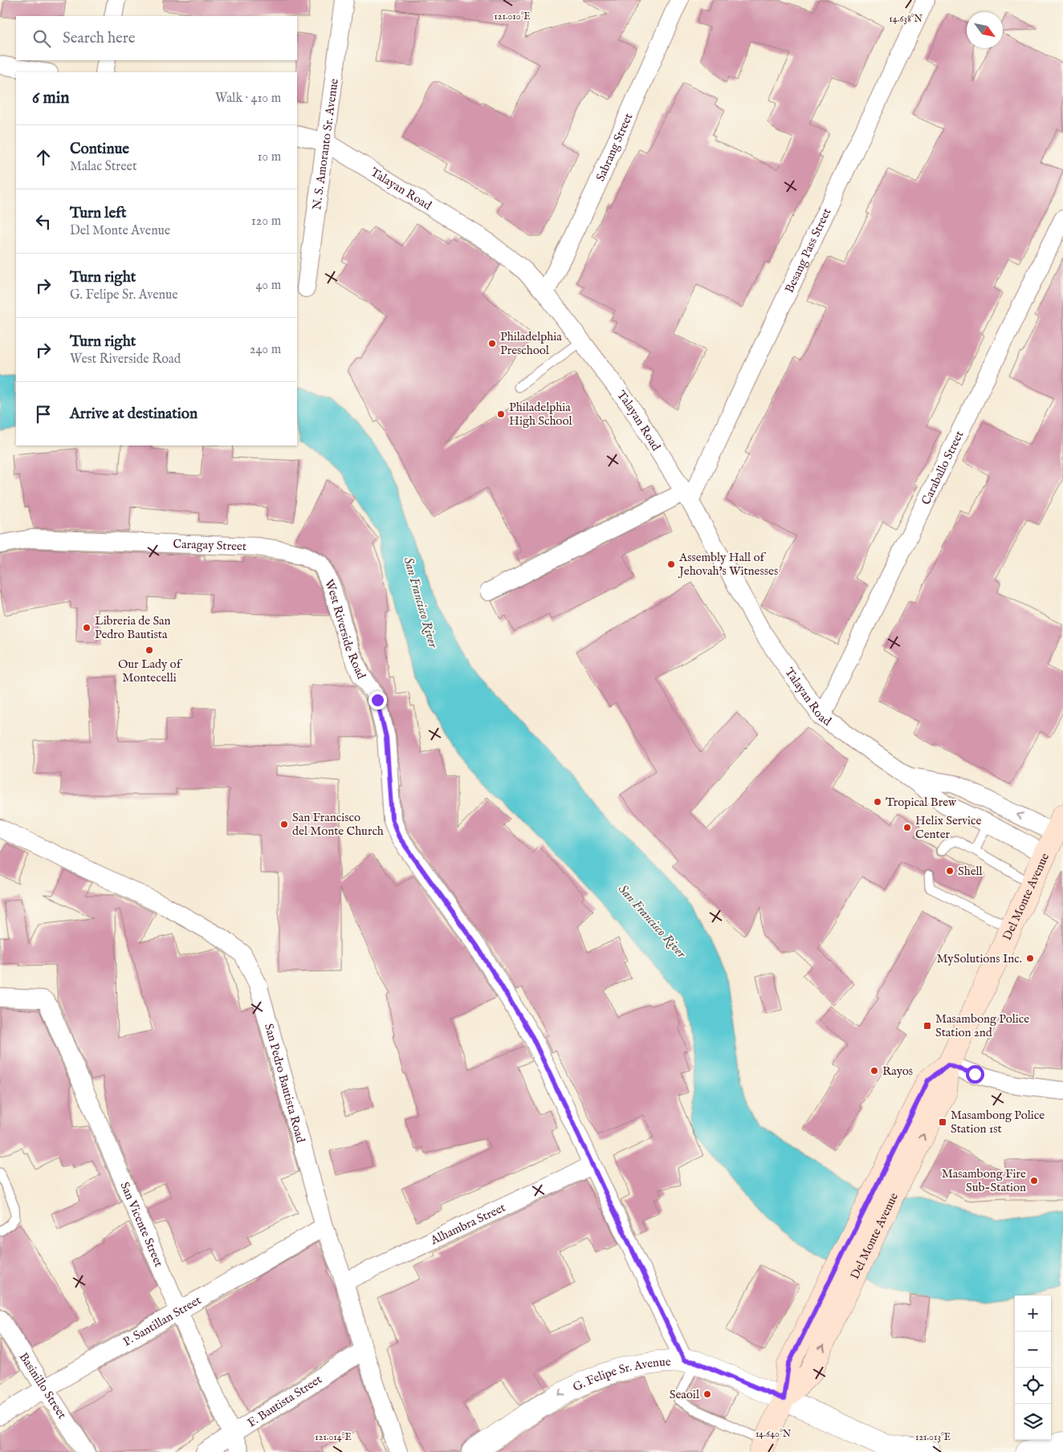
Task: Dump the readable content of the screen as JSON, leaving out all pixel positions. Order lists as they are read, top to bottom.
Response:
{
  "streets": {
    "main road": ["Del Monte Avenue"],
    "street": [
      "N. S. Amoranto Sr. Avenue",
      "Sabrang Street",
      "Talayan Road",
      "Besang Pass Street",
      "Caraballo Street",
      "Caragay Street",
      "West Riverside Road",
      "San Pedro Bautista Road",
      "Alhambra Street",
      "San Vicente Street",
      "P. Santillan Street",
      "G. Felipe Sr. Avenue",
      "Basinillo Street",
      "F. Bautista Street"
    ]
  },
  "crossings": [
    ["N. S. Amoranto Sr. Avenue", "Talayan Road"],
    ["Sabrang Street", "Talayan Road"],
    ["Talayan Road", "Besang Pass Street"],
    ["Talayan Road", "Caraballo Street"],
    ["Talayan Road", "Del Monte Avenue"],
    ["Caragay Street", "West Riverside Road"],
    ["West Riverside Road", "Alhambra Street"],
    ["West Riverside Road", "G. Felipe Sr. Avenue"],
    ["Del Monte Avenue", "G. Felipe Sr. Avenue"],
    ["San Pedro Bautista Road", "Alhambra Street"],
    ["San Pedro Bautista Road", "P. Santillan Street"],
    ["San Pedro Bautista Road", "F. Bautista Street"],
    ["San Vicente Street", "P. Santillan Street"],
    ["San Vicente Street", "F. Bautista Street"],
    ["P. Santillan Street", "Basinillo Street"]
  ],
  "one_way": ["G. Felipe Sr. Avenue"],
  "water": ["San Francisco River"],
  "places": {
    "other": [
      "Philadelphia Preschool",
      "Philadelphia High School",
      "Assembly Hall of Jehovah's Witnesses",
      "Libreria de San Pedro Bautista",
      "Our Lady of Montecelli",
      "Tropical Brew",
      "San Francisco del Monte Church",
      "Helix Service Center",
      "Shell",
      "MySolutions Inc.",
      "Rayos",
      "Masambong Fire Sub-Station",
      "Seaoil"
    ],
    "transit": ["Masambong Police Station 2nd", "Masambong Police Station 1st"]
  },
  "north": "bottom right",
  "page": {
    "search": "Search here",
    "heading": ["6 min", "Walk · 410 m"],
    "list": [
      ["Continue", "Malac Street", "10 m"],
      ["Turn left", "Del Monte Avenue", "120 m"],
      ["Turn right", "G. Felipe Sr. Avenue", "40 m"],
      ["Turn right", "West Riverside Road", "240 m"],
      "Arrive at destination"
    ],
    "map_buttons": ["+", "−"]
  },
  "coordinates": [
    "121.010°E",
    "14.638°N",
    "14.640°N",
    "121.014°E",
    "121.013°E"
  ]
}
